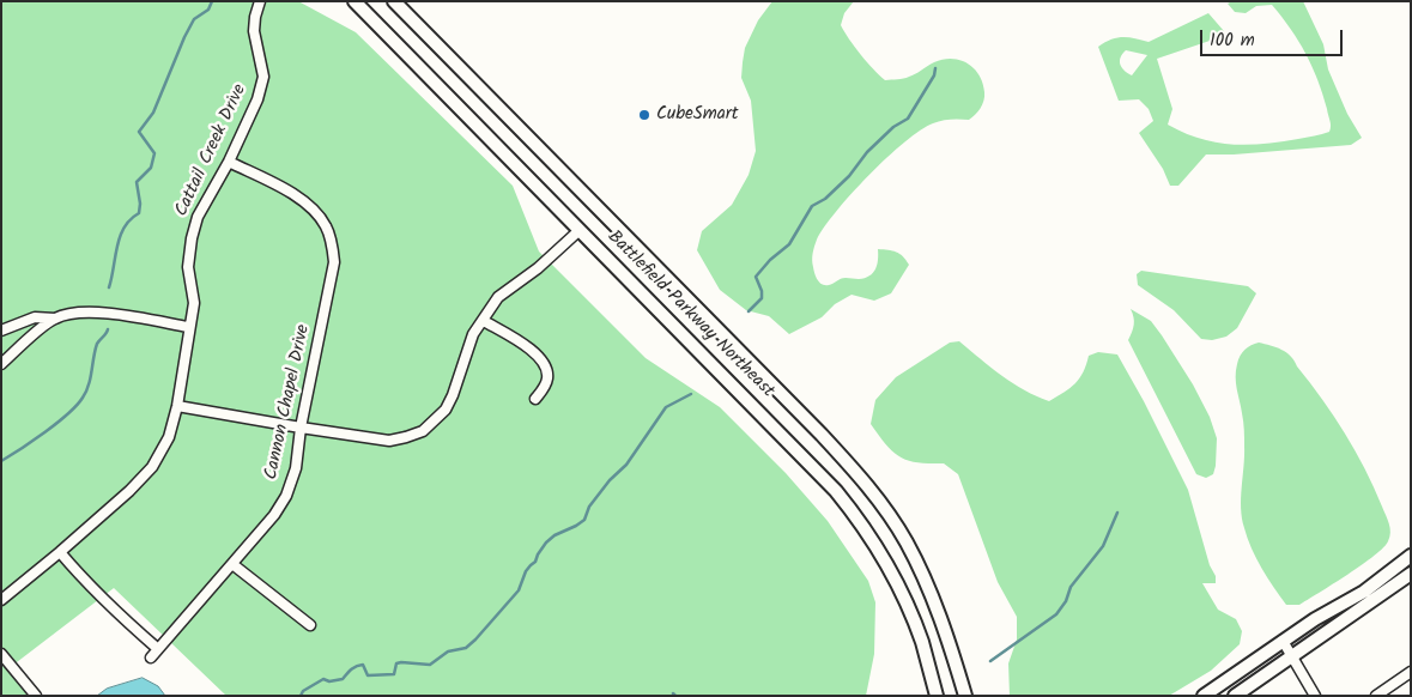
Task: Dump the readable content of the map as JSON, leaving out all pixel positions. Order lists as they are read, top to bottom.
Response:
{
  "streets": {
    "main road": ["Battlefield Parkway Northeast"],
    "street": ["Cattail Creek Drive", "Cannon Chapel Drive"]
  },
  "crossings": [
    ["Cattail Creek Drive", "Cannon Chapel Drive"]
  ],
  "places": ["CubeSmart"],
  "scale_bar": "100 m"
}
